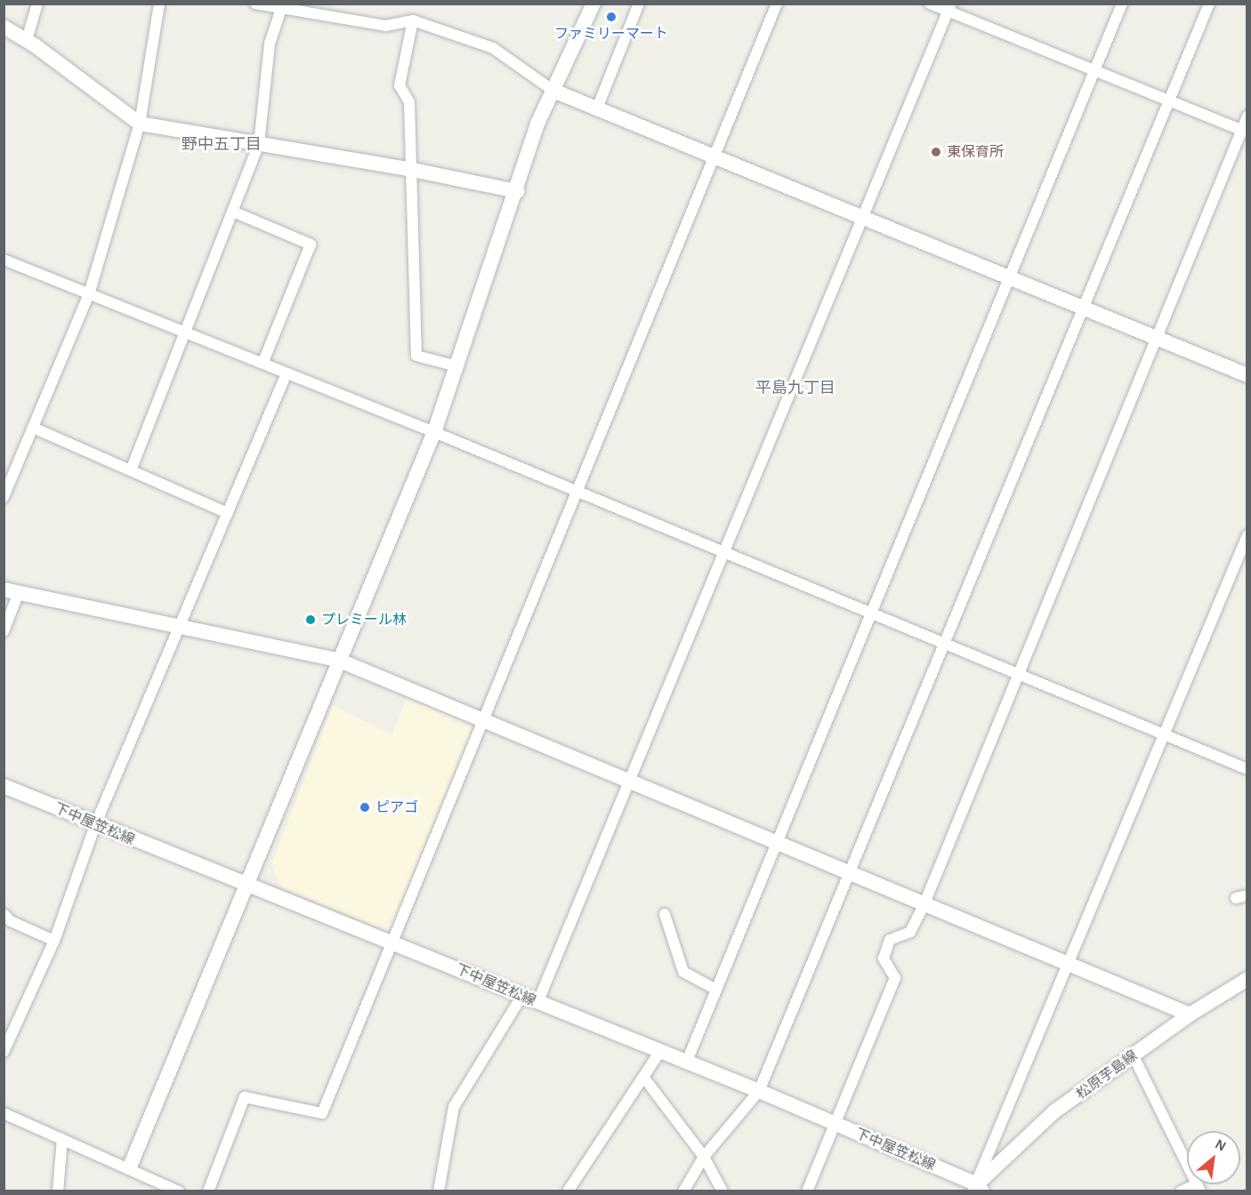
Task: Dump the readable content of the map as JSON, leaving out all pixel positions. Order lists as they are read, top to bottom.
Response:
{
  "streets": {
    "street": ["下中屋笠松線", "松原芋島線"]
  },
  "crossings": [
    ["下中屋笠松線", "松原芋島線"]
  ],
  "districts": ["野中五丁目", "平島九丁目"],
  "places": [
    "ファミリーマート",
    "東保育所",
    "プレミール林",
    "ピアゴ"
  ],
  "north": "top right"
}
